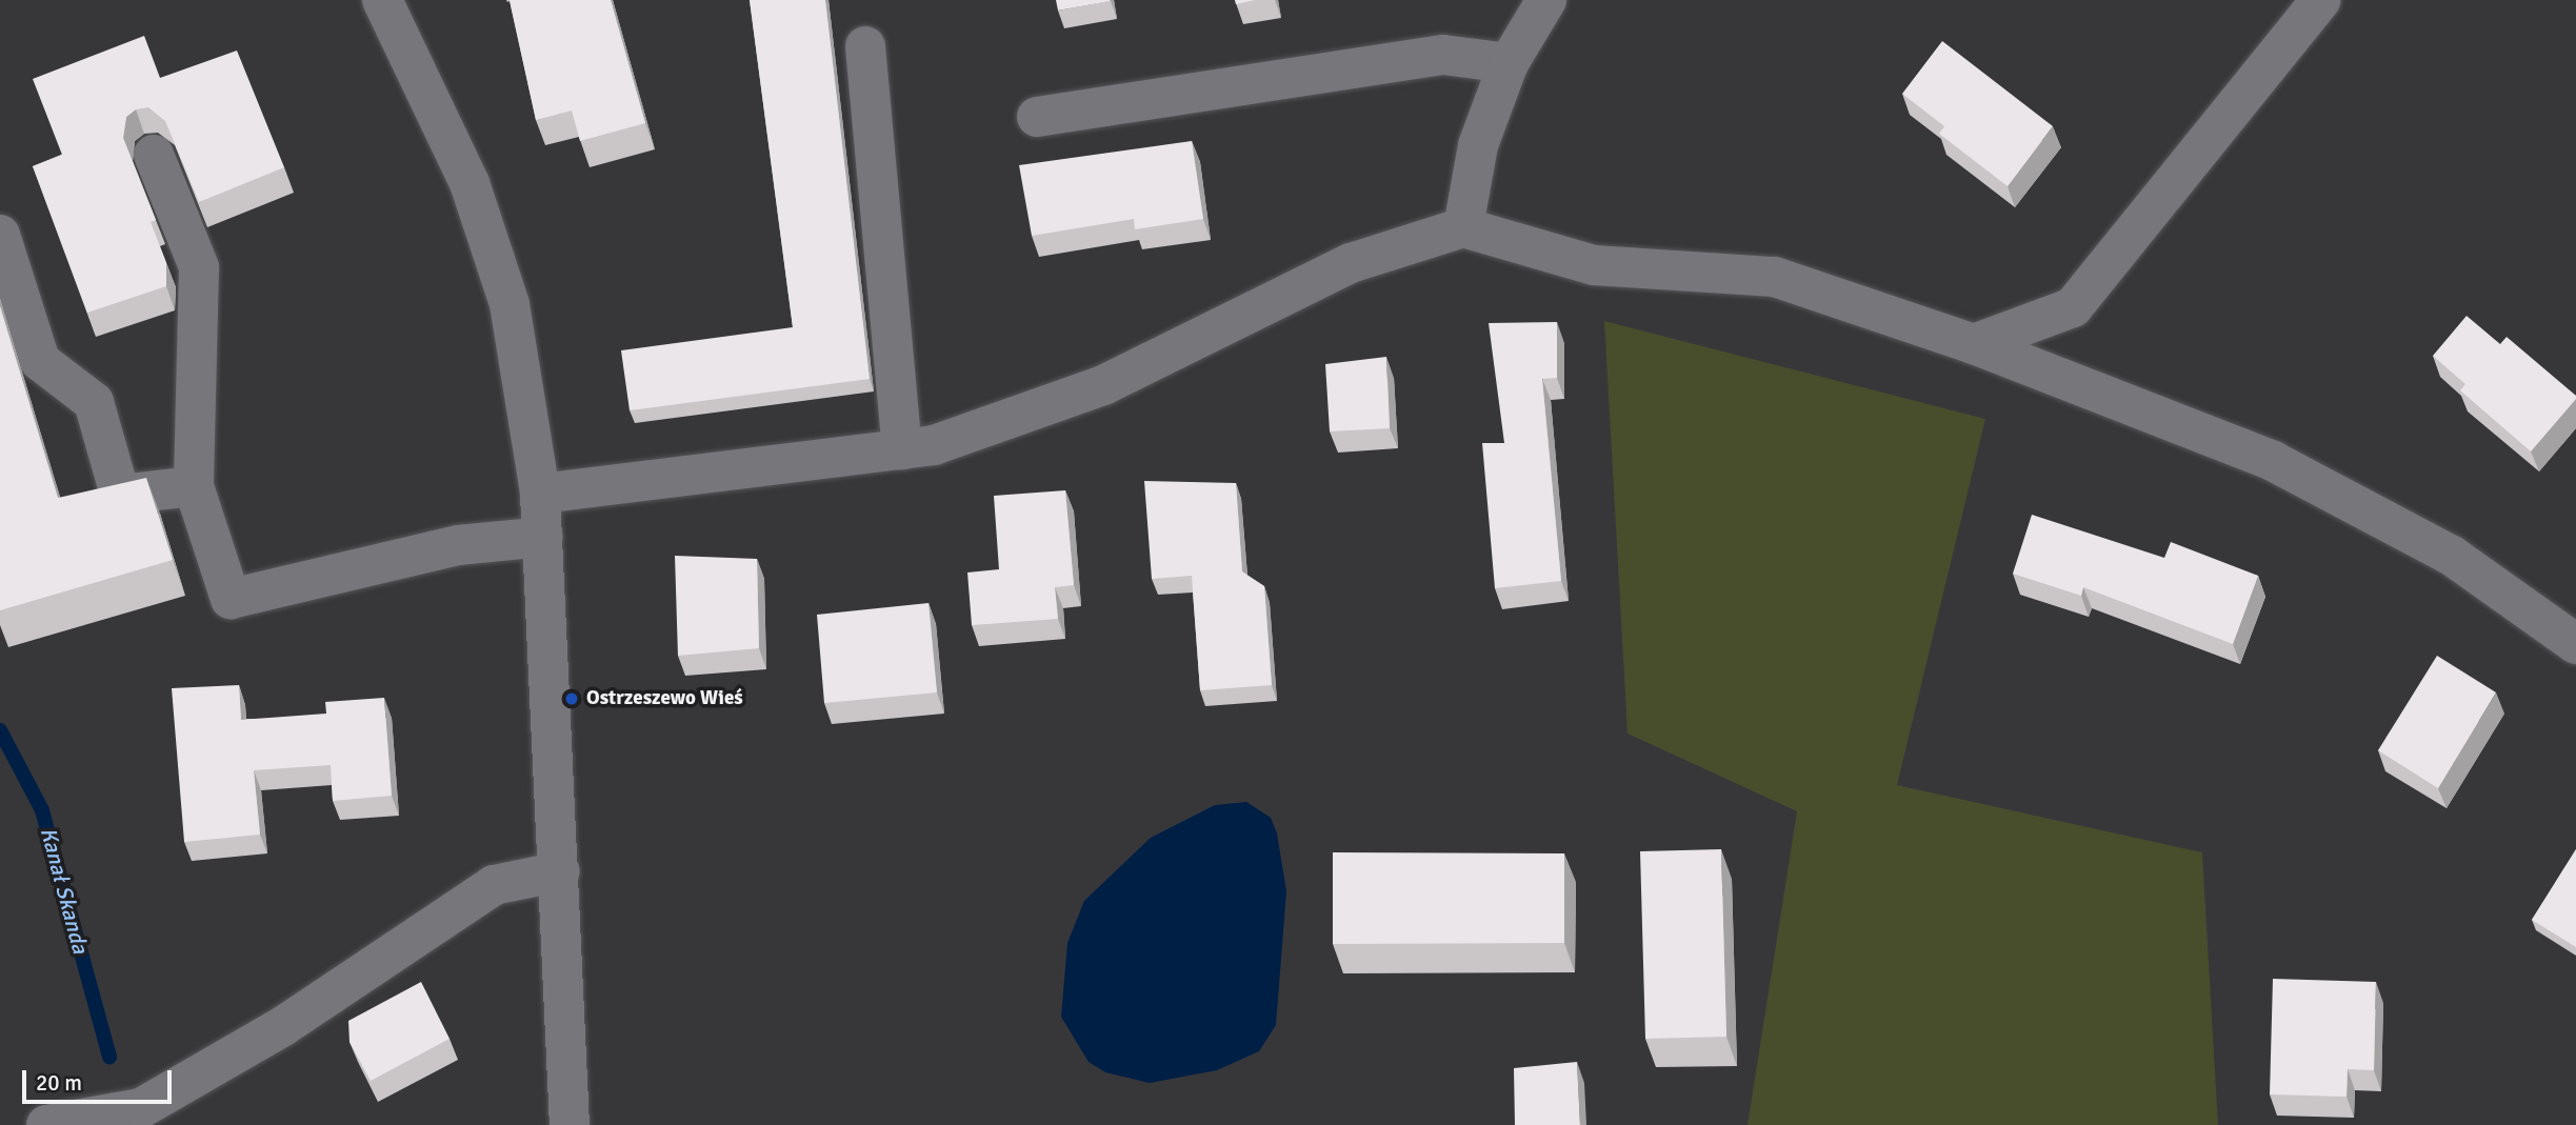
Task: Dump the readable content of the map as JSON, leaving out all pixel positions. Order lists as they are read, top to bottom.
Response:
{
  "water": ["Kanał Skanda"],
  "places": ["Ostrzeszewo Wieś"],
  "scale_bar": "20 m"
}
